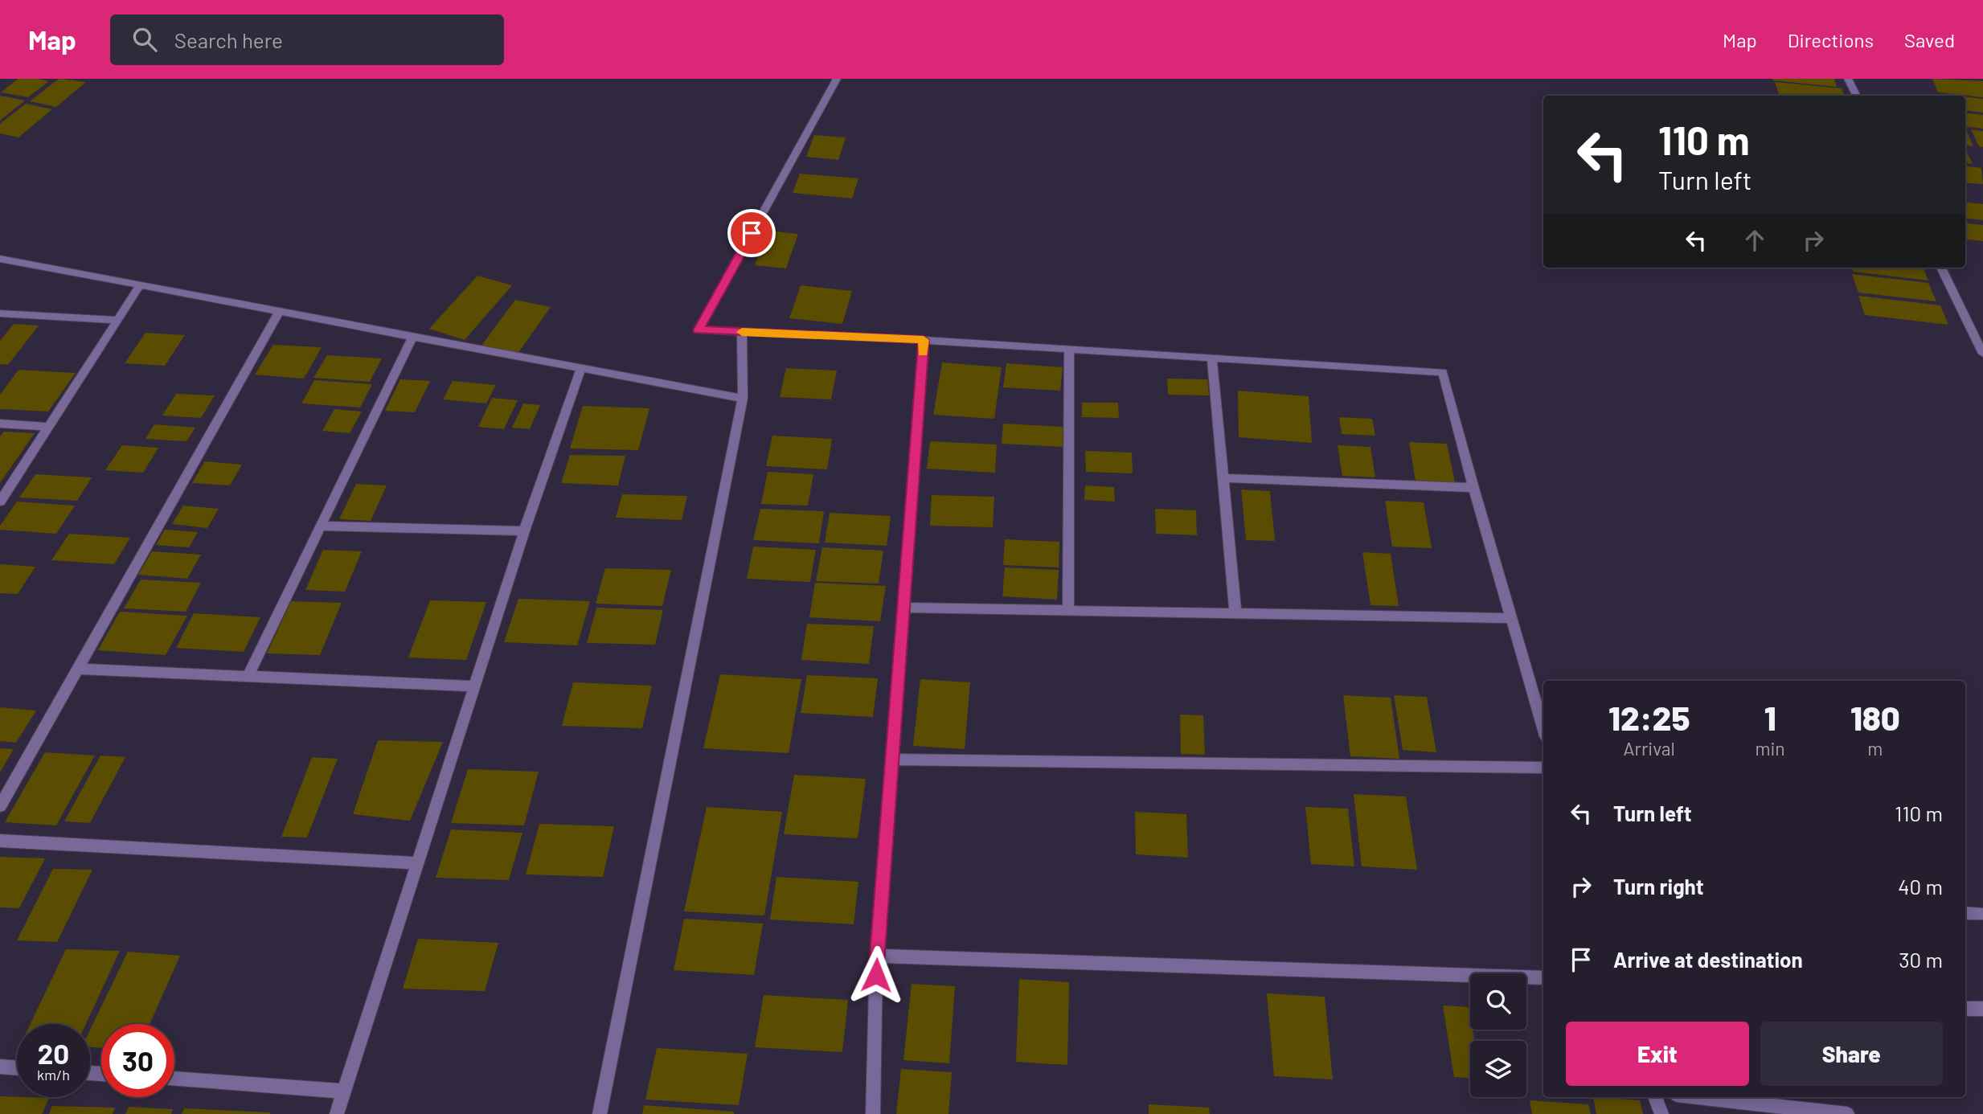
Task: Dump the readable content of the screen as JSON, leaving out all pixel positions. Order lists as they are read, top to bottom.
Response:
{
  "page": {
    "header": "Map",
    "search": "Search here",
    "nav": ["Map", "Directions", "Saved"],
    "turn": ["110 m", "Turn left"],
    "eta": [
      "12:25",
      "Arrival",
      "1",
      "min",
      "180",
      "m"
    ],
    "list": [
      {
        "name": "Turn left",
        "value": "110 m"
      },
      {
        "name": "Turn right",
        "value": "40 m"
      },
      {
        "name": "Arrive at destination",
        "value": "30 m"
      }
    ],
    "buttons": ["Exit", "Share"],
    "speed": "20 km/h",
    "limit": "30"
  }
}
